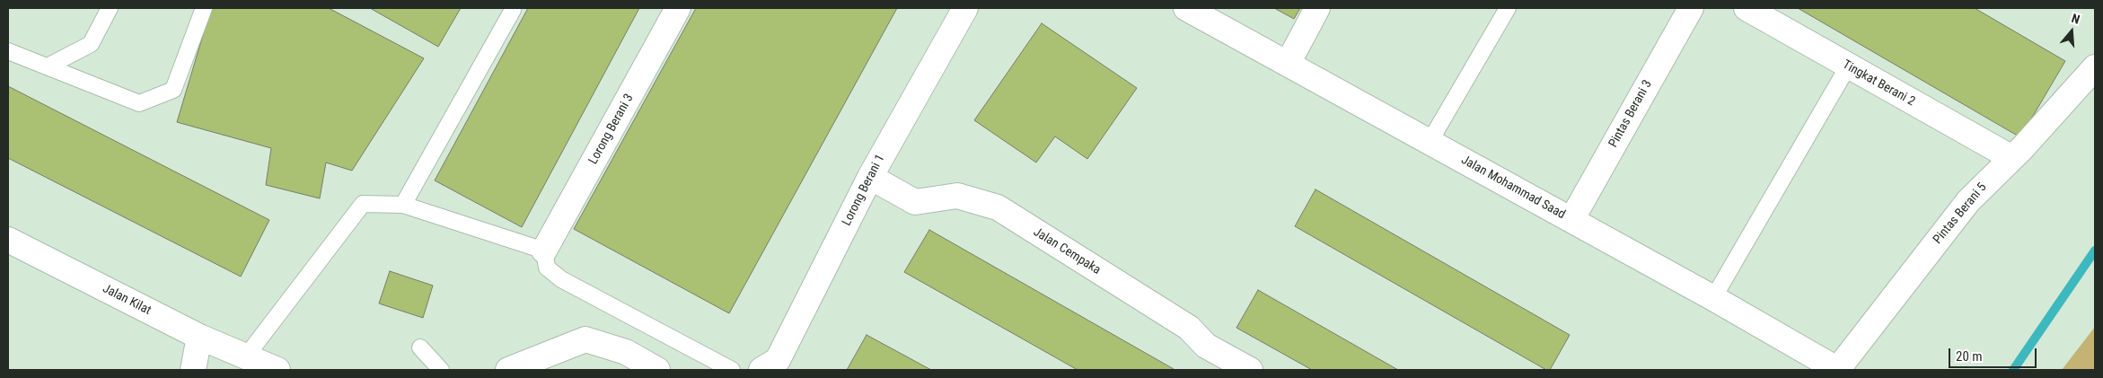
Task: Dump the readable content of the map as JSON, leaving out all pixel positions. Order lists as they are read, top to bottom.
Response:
{
  "streets": {
    "street": [
      "Tingkat Berani 2",
      "Pintas Berani 3",
      "Lorong Berani 3",
      "Jalan Mohammad Saad",
      "Lorong Berani 1",
      "Pintas Berani 5",
      "Jalan Cempaka",
      "Jalan Kilat"
    ]
  },
  "crossings": [
    ["Tingkat Berani 2", "Pintas Berani 5"],
    ["Pintas Berani 3", "Jalan Mohammad Saad"],
    ["Jalan Mohammad Saad", "Pintas Berani 5"],
    ["Lorong Berani 1", "Jalan Cempaka"]
  ],
  "scale_bar": "20 m",
  "north": "top"
}
